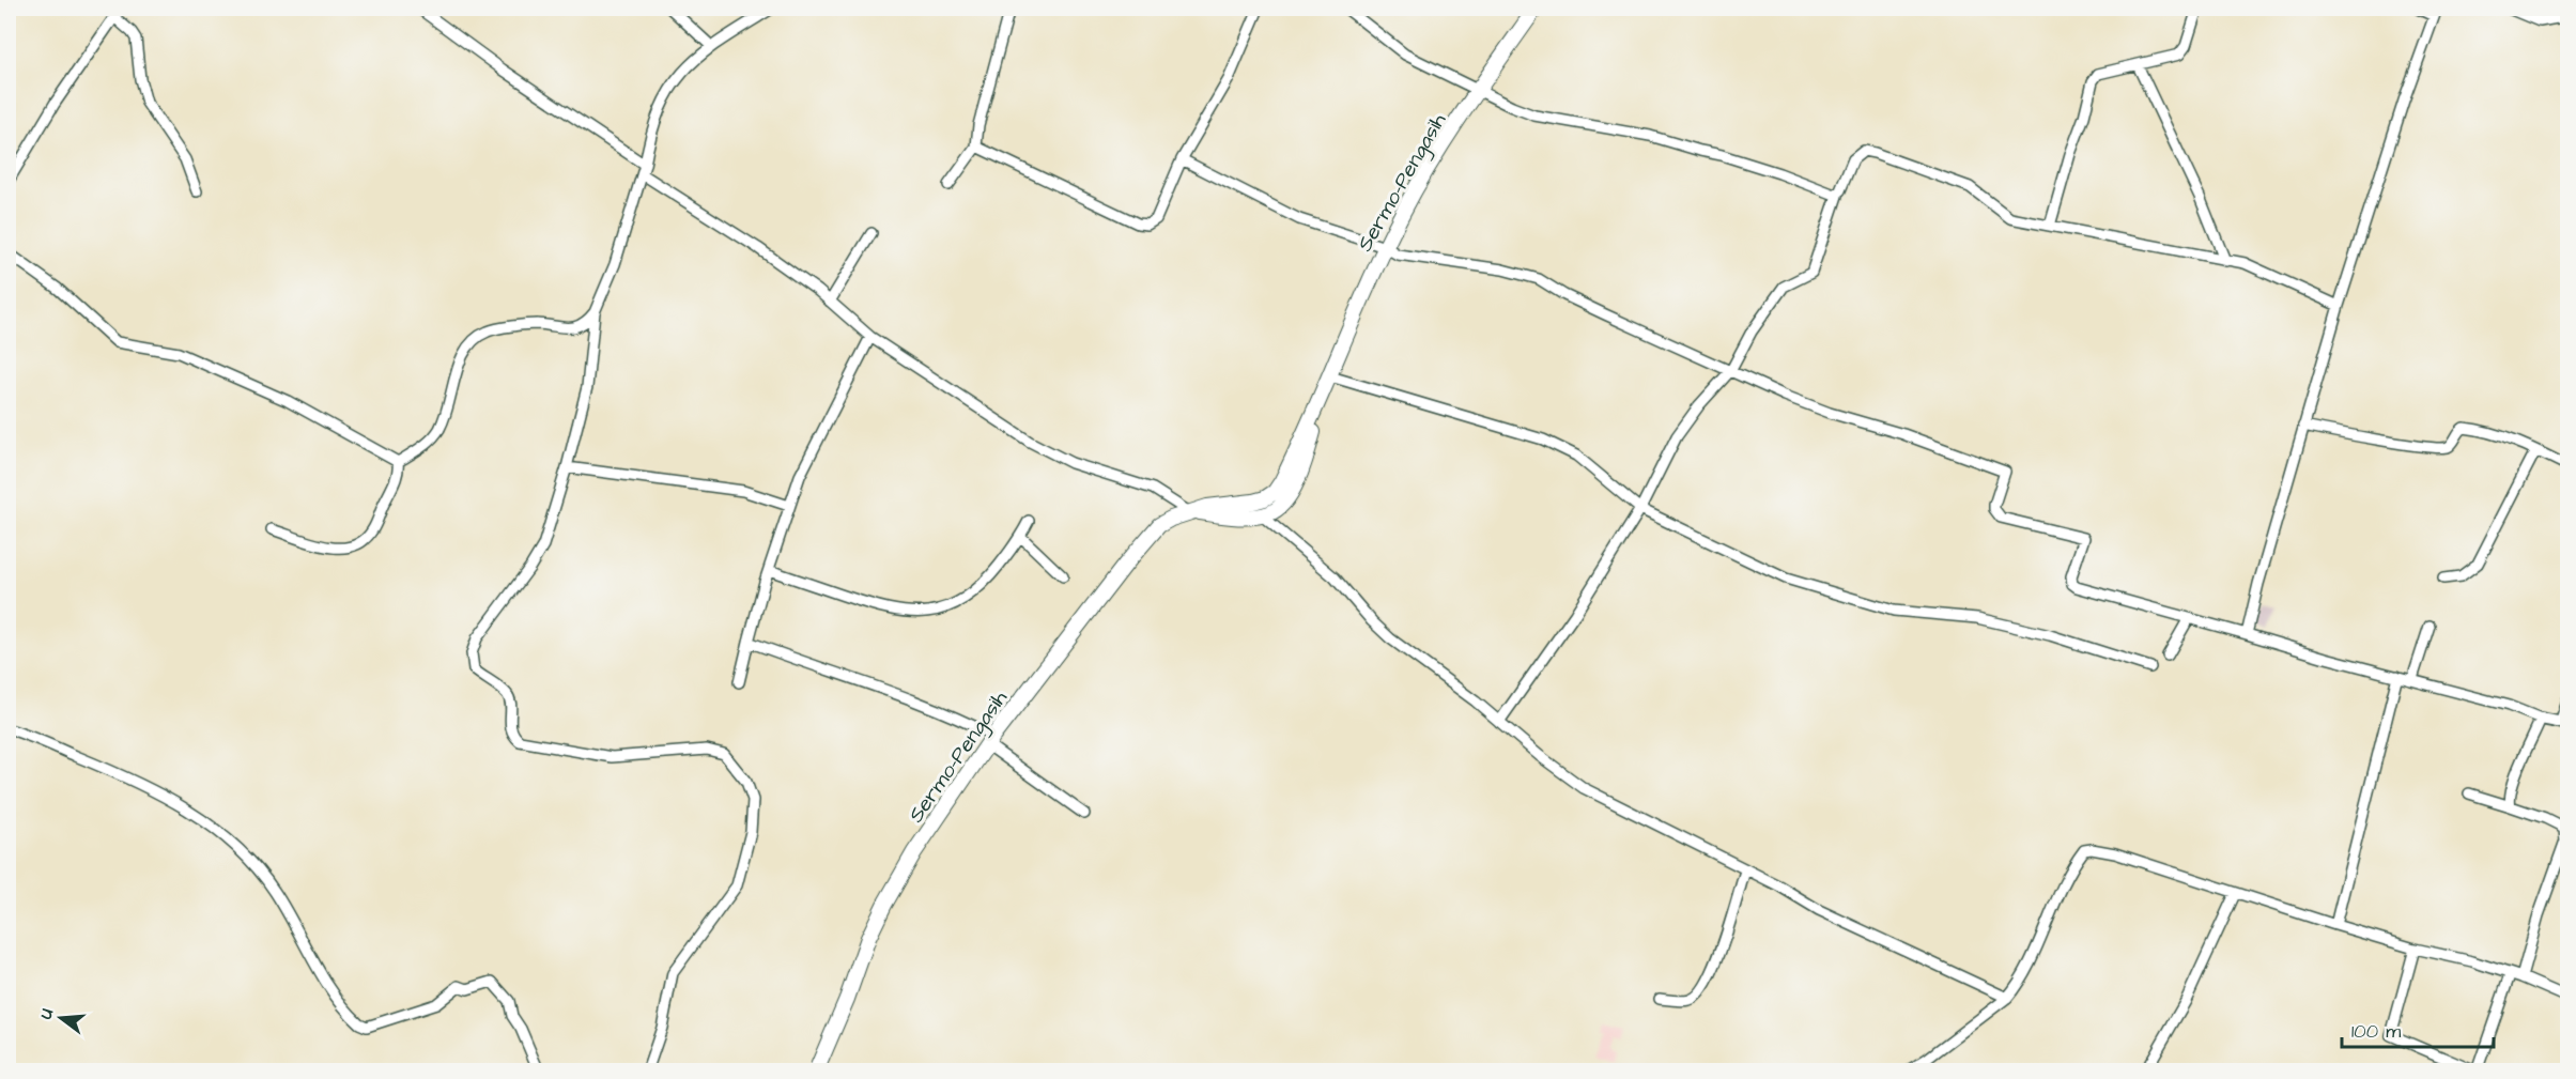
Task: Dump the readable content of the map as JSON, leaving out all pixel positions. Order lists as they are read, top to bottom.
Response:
{
  "streets": {
    "main road": ["Sermo-Pengasih"]
  },
  "scale_bar": "100 m",
  "north": "left"
}
